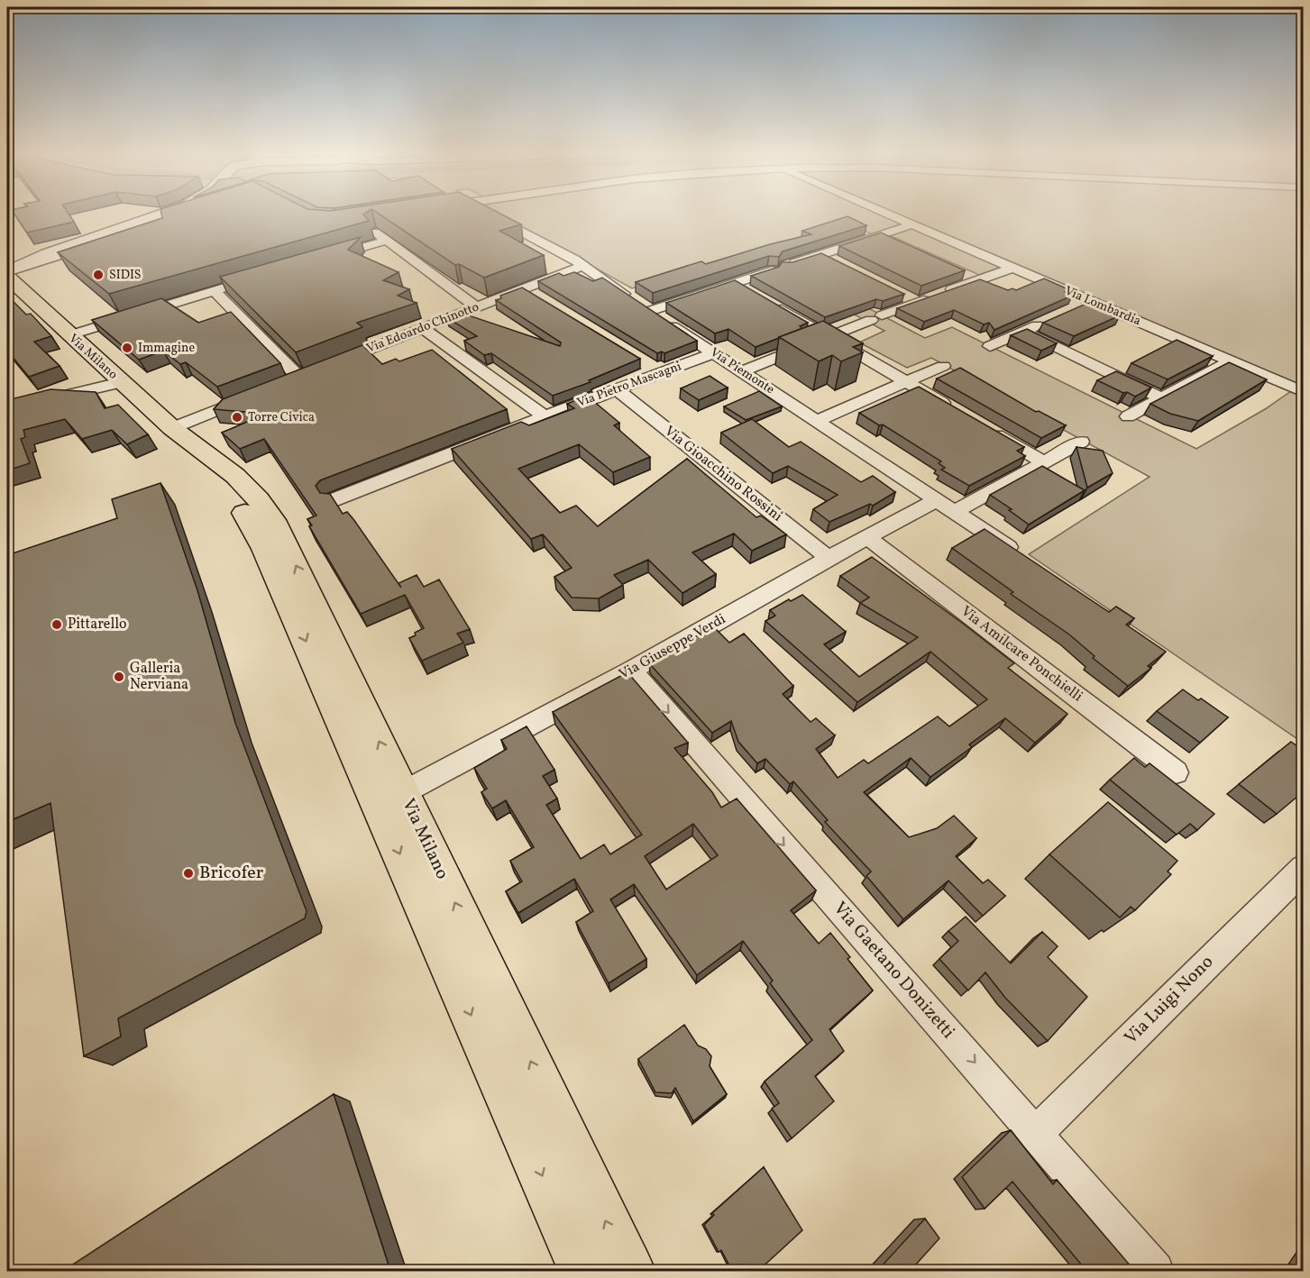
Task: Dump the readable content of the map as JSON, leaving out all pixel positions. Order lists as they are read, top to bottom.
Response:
{
  "streets": {
    "main road": ["Via Milano"],
    "street": [
      "Via Lombardia",
      "Via Edoardo Chinotto",
      "Via Piemonte",
      "Via Pietro Mascagni",
      "Via Gioacchino Rossini",
      "Via Giuseppe Verdi",
      "Via Amilcare Ponchielli",
      "Via Gaetano Donizetti",
      "Via Luigi Nono"
    ]
  },
  "crossings": [
    ["Via Edoardo Chinotto", "Via Piemonte"],
    ["Via Milano", "Via Giuseppe Verdi"],
    ["Via Piemonte", "Via Pietro Mascagni"],
    ["Via Piemonte", "Via Giuseppe Verdi"],
    ["Via Pietro Mascagni", "Via Gioacchino Rossini"],
    ["Via Gioacchino Rossini", "Via Giuseppe Verdi"],
    ["Via Giuseppe Verdi", "Via Amilcare Ponchielli"],
    ["Via Giuseppe Verdi", "Via Gaetano Donizetti"],
    ["Via Gaetano Donizetti", "Via Luigi Nono"]
  ],
  "one_way": ["Via Gaetano Donizetti"],
  "places": [
    "SIDIS",
    "Immagine",
    "Torre Civica",
    "Pittarello",
    "Galleria Nerviana",
    "Bricofer"
  ]
}
